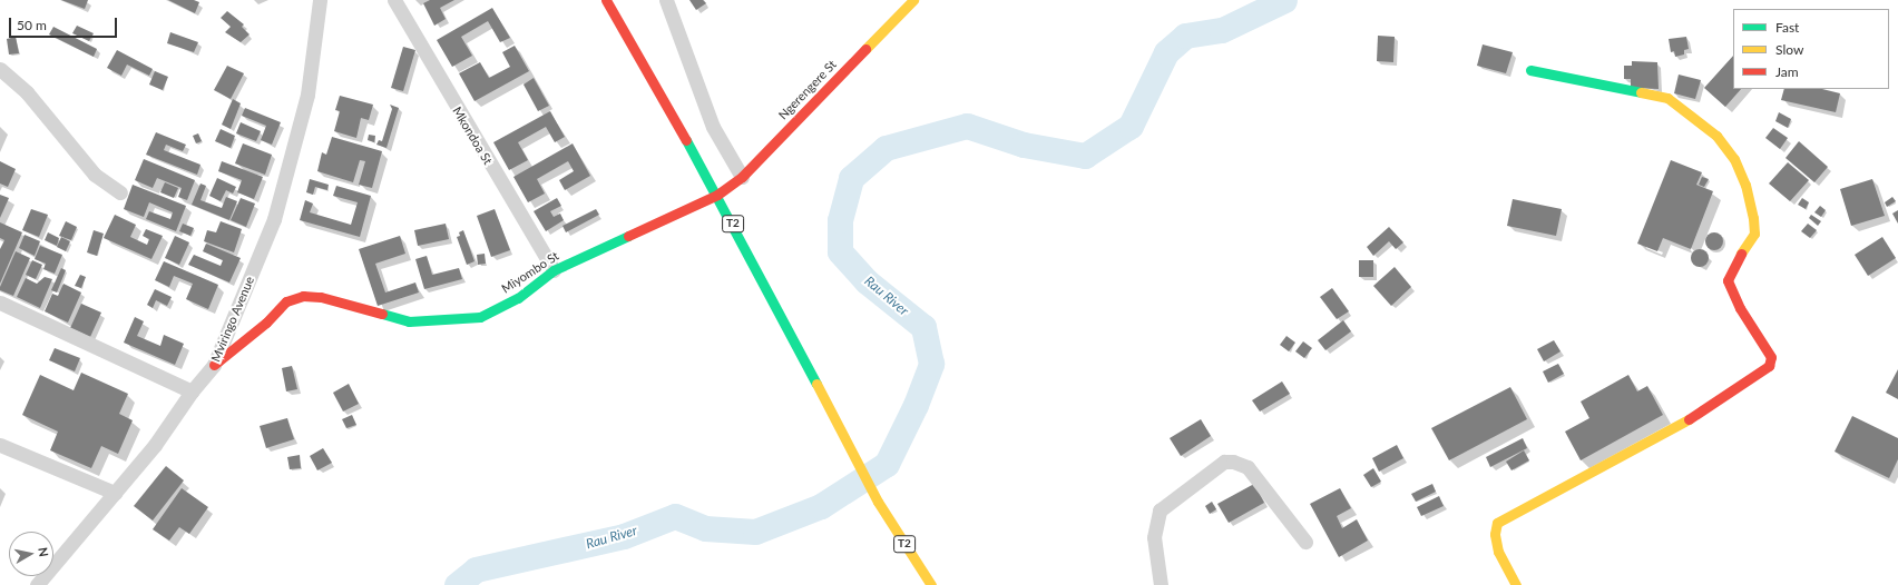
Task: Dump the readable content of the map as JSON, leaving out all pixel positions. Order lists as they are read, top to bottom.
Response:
{
  "streets": {
    "main road": ["Ngerengere St", "T2", "Miyombo St"],
    "street": ["Mkondoa St", "Mviringo Avenue"]
  },
  "crossings": [
    ["Ngerengere St", "T2"],
    ["Ngerengere St", "Miyombo St"],
    ["Mkondoa St", "Miyombo St"],
    ["T2", "Miyombo St"],
    ["Miyombo St", "Mviringo Avenue"]
  ],
  "water": ["Rau River"],
  "legend": ["Fast", "Slow", "Jam"],
  "scale_bar": "50 m",
  "north": "right"
}
